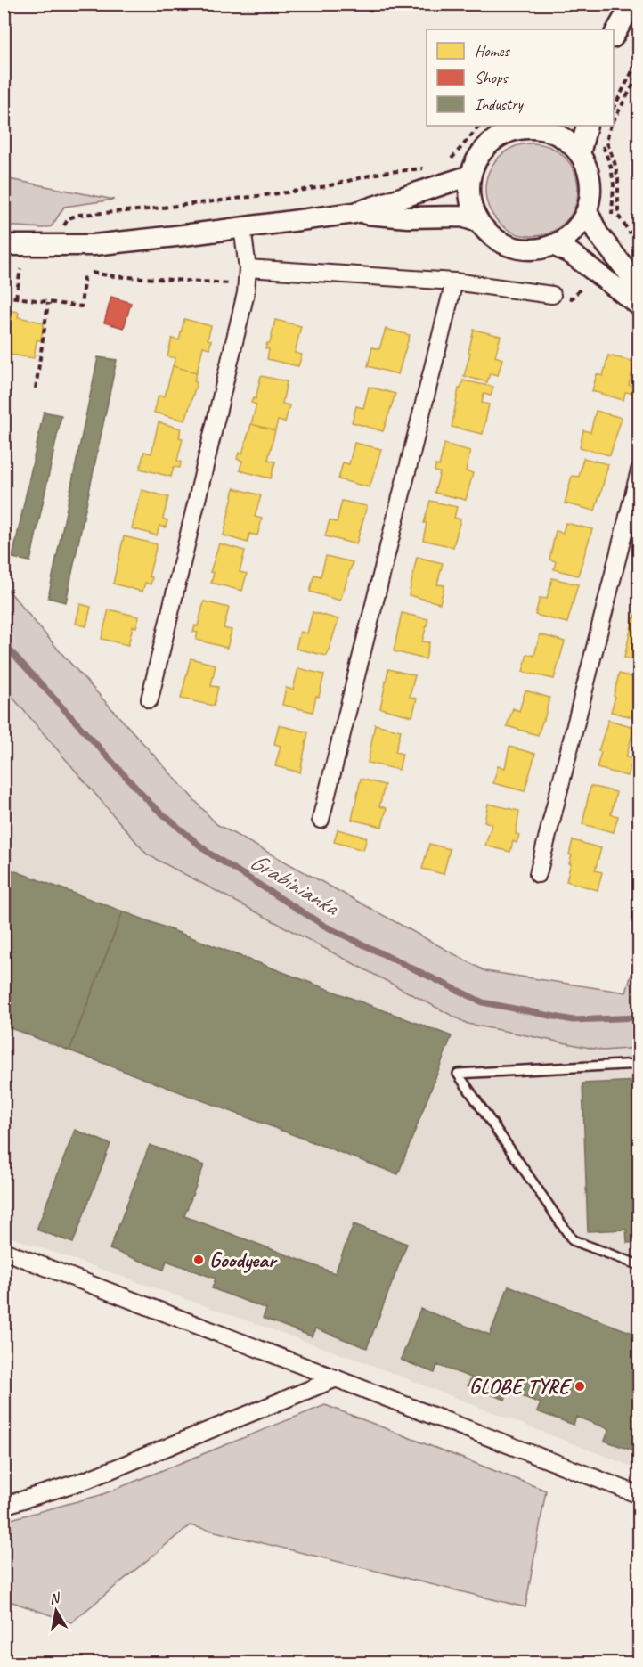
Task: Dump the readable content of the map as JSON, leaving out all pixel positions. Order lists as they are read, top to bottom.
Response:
{
  "water": ["Grabinianka"],
  "places": ["Goodyear", "GLOBE TYRE"],
  "legend": ["Homes", "Shops", "Industry"],
  "north": "top"
}
